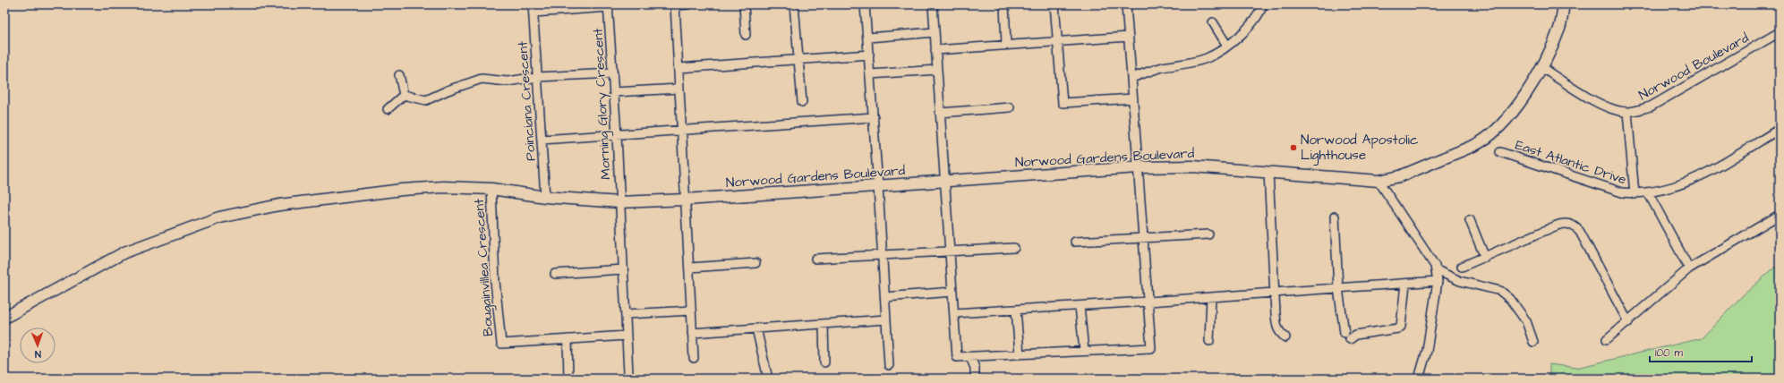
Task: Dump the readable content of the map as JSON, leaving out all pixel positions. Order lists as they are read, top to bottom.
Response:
{
  "streets": {
    "street": [
      "Norwood Boulevard",
      "Poinciana Crescent",
      "Morning Glory Crescent",
      "Norwood Gardens Boulevard",
      "East Atlantic Drive",
      "Bougainvillea Crescent"
    ]
  },
  "crossings": [
    ["Norwood Boulevard", "Norwood Gardens Boulevard"],
    ["Poinciana Crescent", "Norwood Gardens Boulevard"],
    ["Morning Glory Crescent", "Norwood Gardens Boulevard"],
    ["Norwood Gardens Boulevard", "Bougainvillea Crescent"]
  ],
  "places": ["Norwood Apostolic Lighthouse"],
  "scale_bar": "100 m",
  "north": "bottom"
}
